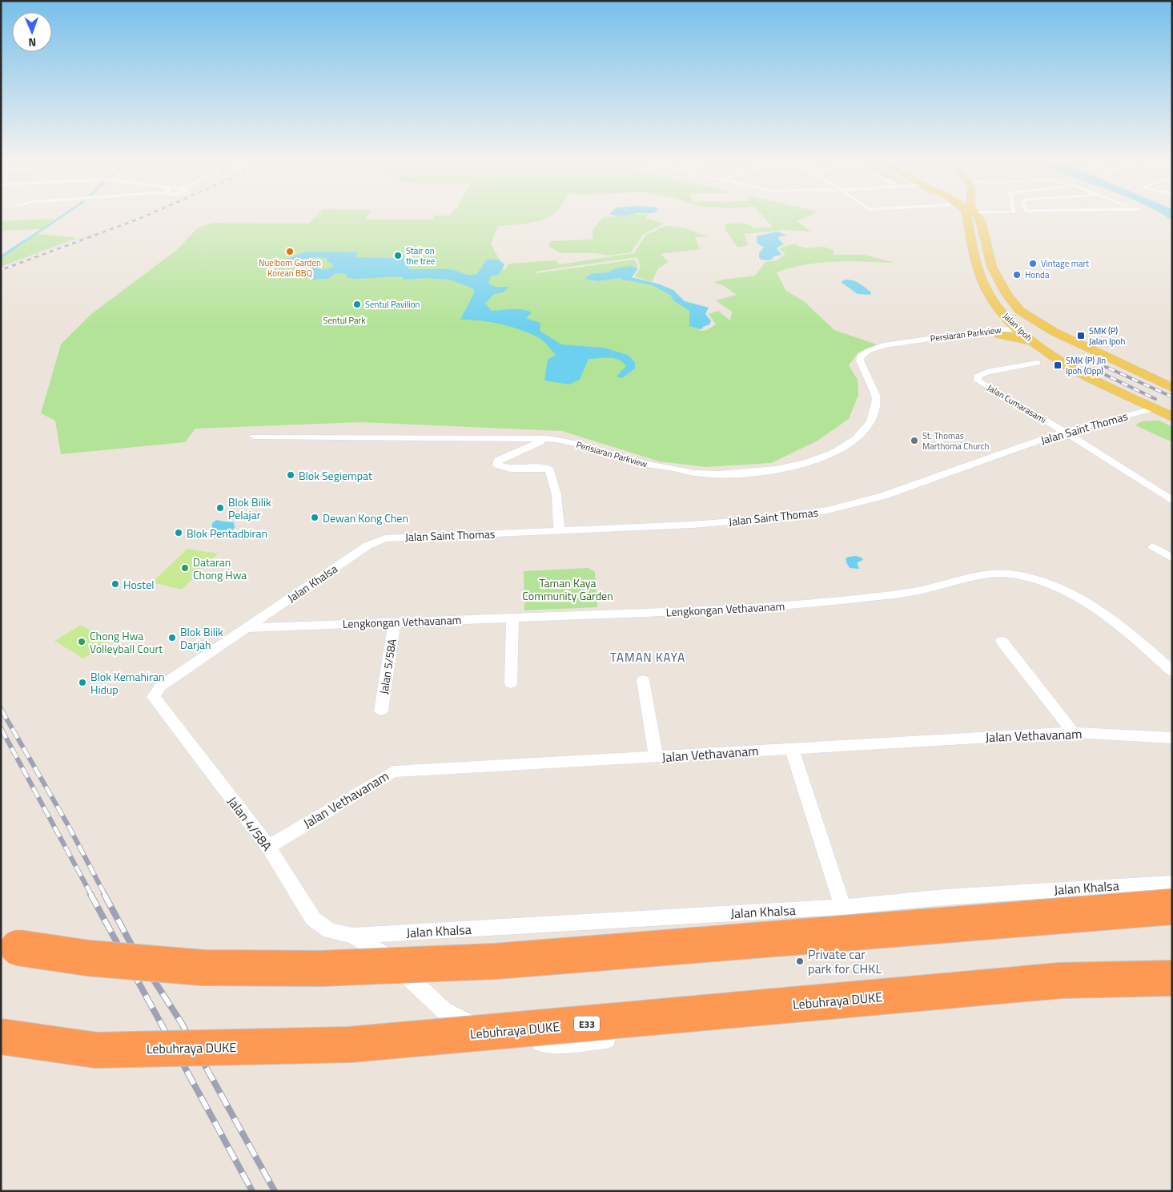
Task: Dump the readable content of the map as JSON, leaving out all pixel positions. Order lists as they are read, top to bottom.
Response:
{
  "streets": {
    "highway": ["Lebuhraya DUKE", "E33"],
    "main road": ["Jalan Ipoh"],
    "street": [
      "Persiaran Parkview",
      "Jalan Cumarasami",
      "Jalan Saint Thomas",
      "Perisiaran Parkview",
      "Jalan Khalsa",
      "Lengkongan Vethavanam",
      "Jalan 5/58A",
      "Jalan Vethavanam",
      "Jalan 4/58A"
    ]
  },
  "crossings": [
    ["Jalan Ipoh", "Persiaran Parkview"],
    ["Jalan Ipoh", "Jalan Saint Thomas"],
    ["Persiaran Parkview", "Perisiaran Parkview"],
    ["Jalan Cumarasami", "Jalan Saint Thomas"],
    ["Jalan Saint Thomas", "Jalan Khalsa"],
    ["Jalan Khalsa", "Lengkongan Vethavanam"],
    ["Jalan Khalsa", "Jalan 4/58A"],
    ["Lengkongan Vethavanam", "Jalan 5/58A"],
    ["Jalan Vethavanam", "Jalan 4/58A"]
  ],
  "districts": ["TAMAN KAYA"],
  "parks": ["Sentul Park", "Taman Kaya Community Garden"],
  "places": {
    "other": [
      "Nuelbom Garden Korean BBQ",
      "Stair on the tree",
      "Vintage mart",
      "Honda",
      "Sentul Pavilion",
      "St. Thomas Marthoma Church",
      "Blok Segiempat",
      "Blok Bilik Pelajar",
      "Dewan Kong Chen",
      "Blok Pentadbiran",
      "Dataran Chong Hwa",
      "Hostel",
      "Blok Bilik Darjah",
      "Chong Hwa Volleyball Court",
      "Blok Kemahiran Hidup",
      "Private car park for CHKL"
    ],
    "transit": ["SMK (P) Jalan Ipoh", "SMK (P) Jln Ipoh (Opp)"]
  },
  "north": "bottom"
}
